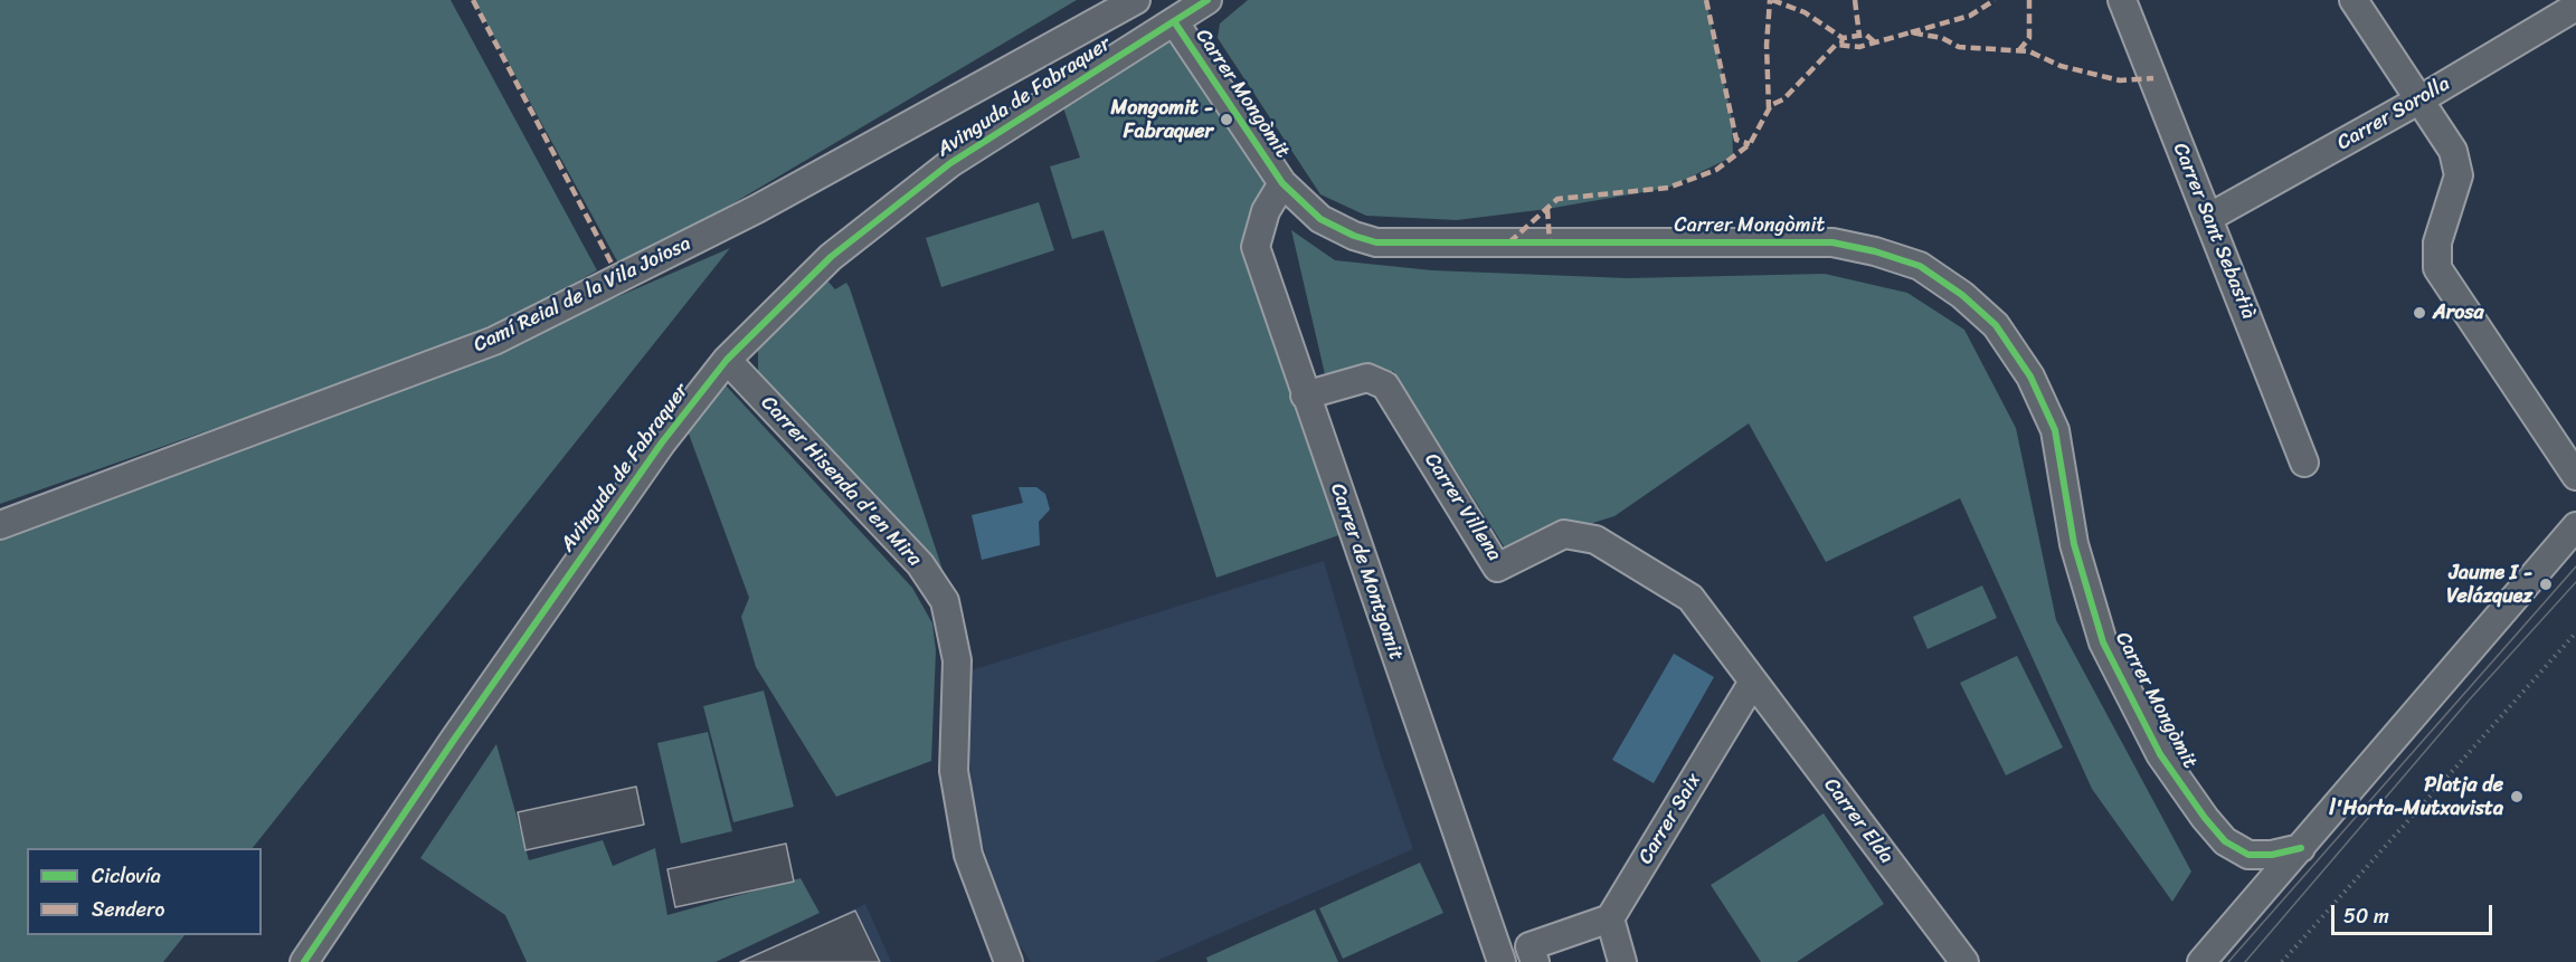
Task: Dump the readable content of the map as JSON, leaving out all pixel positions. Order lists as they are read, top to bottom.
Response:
{
  "streets": {
    "street": [
      "Carrer Mongòmit",
      "Avinguda de Fabraquer",
      "Carrer Sorolla",
      "Carrer Sant Sebastià",
      "Camí Reial de la Vila Joiosa",
      "Carrer Hisenda d'en Mira",
      "Carrer Villena",
      "Carrer de Montgomit",
      "Carrer Saix",
      "Carrer Elda"
    ]
  },
  "crossings": [
    ["Carrer Mongòmit", "Avinguda de Fabraquer"],
    ["Carrer Mongòmit", "Carrer de Montgomit"],
    ["Avinguda de Fabraquer", "Carrer Hisenda d'en Mira"],
    ["Carrer Sorolla", "Carrer Sant Sebastià"],
    ["Carrer Villena", "Carrer de Montgomit"],
    ["Carrer Villena", "Carrer Saix"],
    ["Carrer Villena", "Carrer Elda"],
    ["Carrer Saix", "Carrer Elda"]
  ],
  "places": [
    "Mongomit - Fabraquer",
    "Arosa",
    "Jaume I - Velázquez",
    "Platja de l'Horta-Mutxavista"
  ],
  "legend": ["Ciclovía", "Sendero"],
  "scale_bar": "50 m"
}
